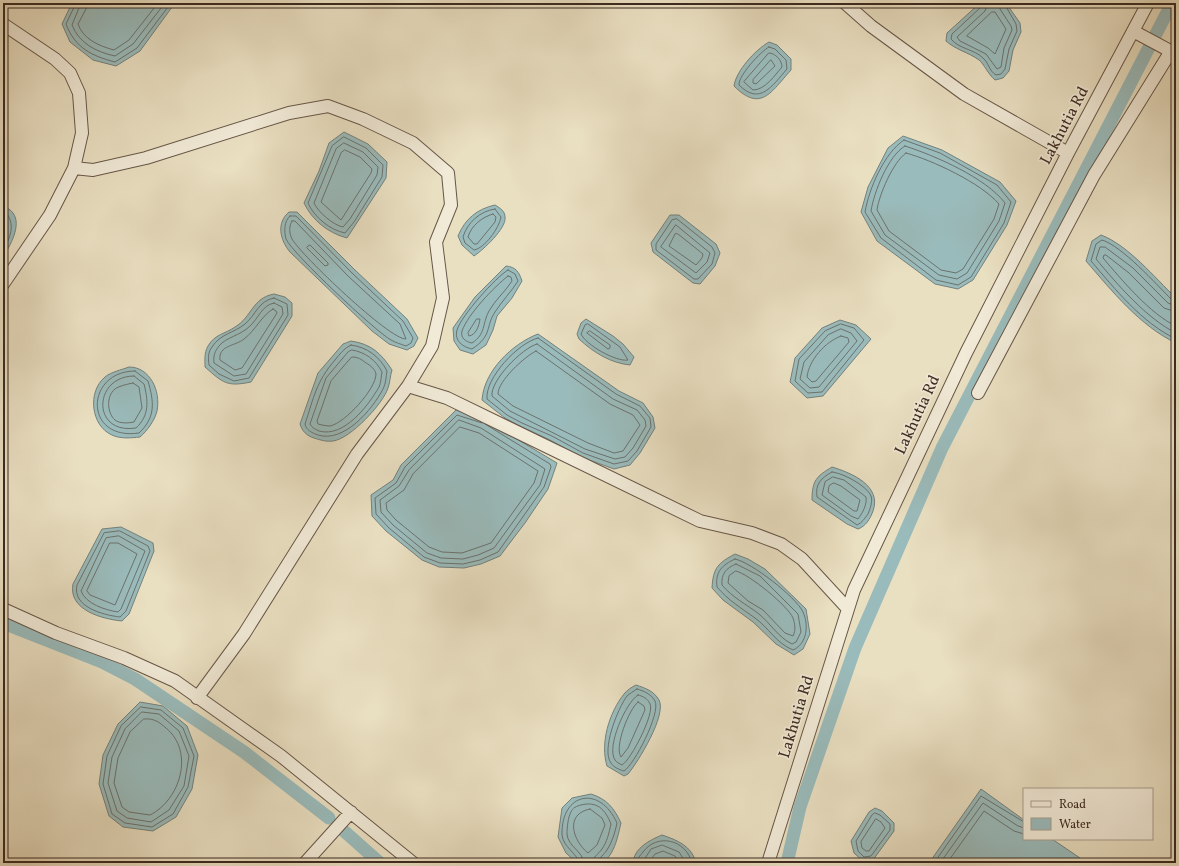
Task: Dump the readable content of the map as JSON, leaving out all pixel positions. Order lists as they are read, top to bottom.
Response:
{
  "streets": {
    "street": ["Lakhutia Rd"]
  },
  "legend": ["Road", "Water"]
}
